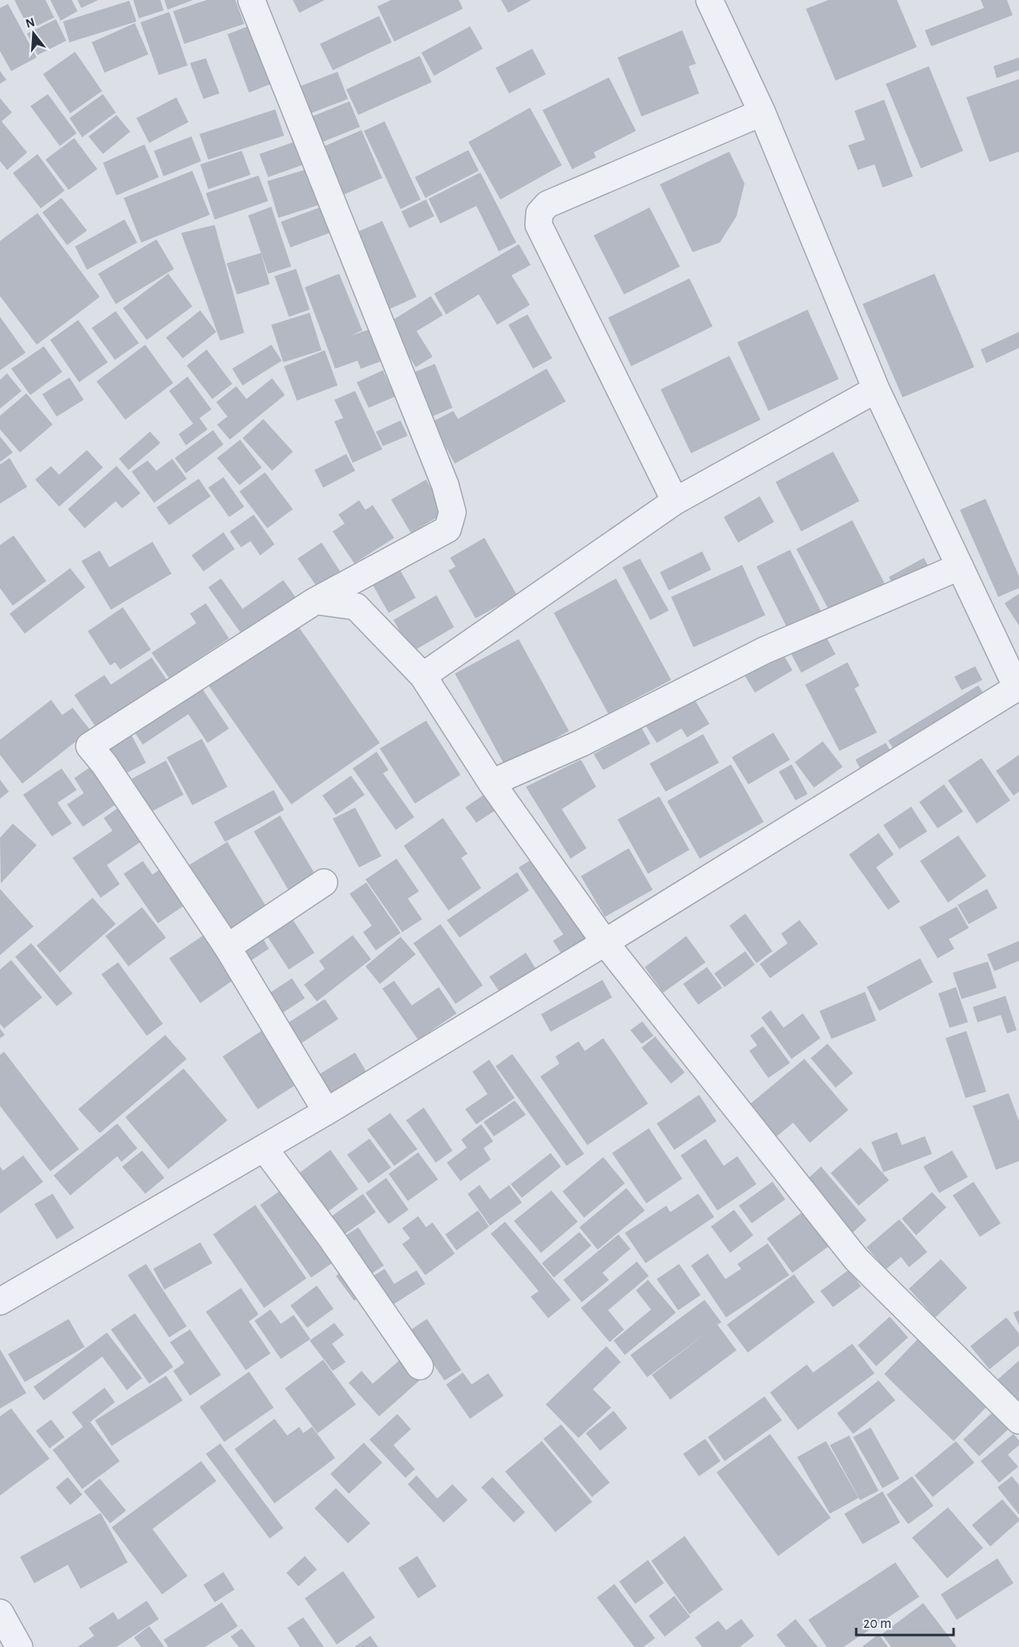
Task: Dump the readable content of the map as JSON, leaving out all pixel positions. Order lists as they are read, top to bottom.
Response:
{
  "scale_bar": "20 m",
  "north": "top"
}
